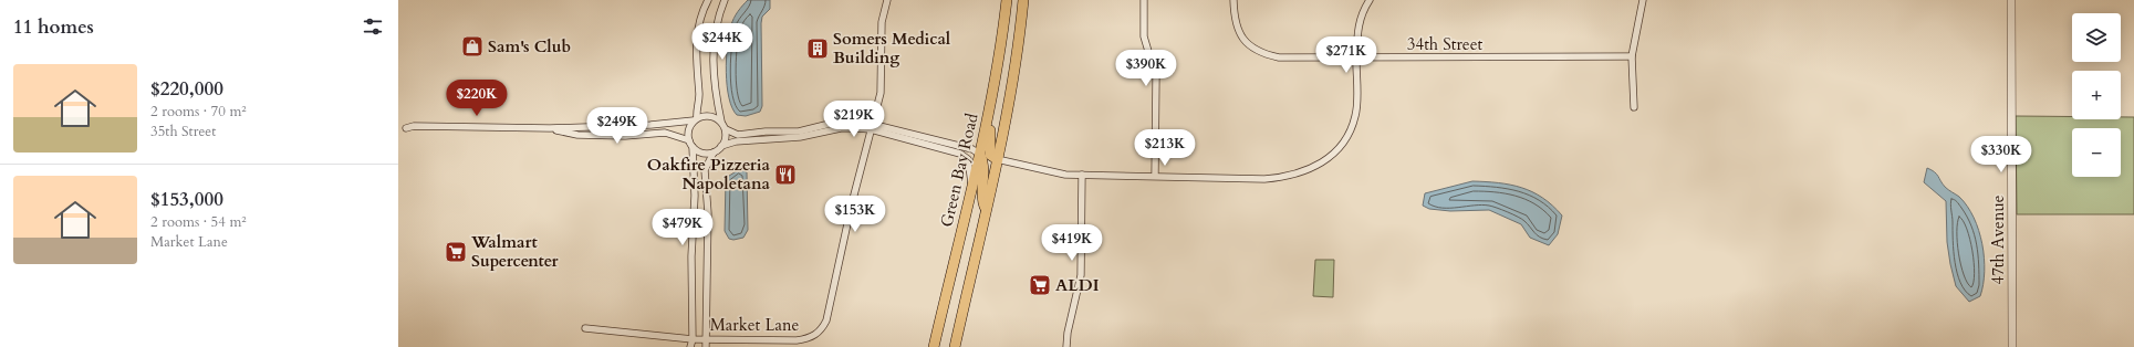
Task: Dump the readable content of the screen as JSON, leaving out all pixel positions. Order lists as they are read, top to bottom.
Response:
{
  "streets": {
    "main road": ["Green Bay Road"],
    "street": ["34th Street", "47th Avenue", "Market Lane"]
  },
  "places": {
    "shop": ["Sam's Club"],
    "building": ["Somers Medical Building"],
    "restaurant": ["Oakfire Pizzeria Napoletana"],
    "supermarket": ["Walmart Supercenter", "ALDI"]
  },
  "page": {
    "heading": "11 homes",
    "map_buttons": ["+", "−"],
    "price": [
      "$244K",
      "$271K",
      "$390K",
      "$220K",
      "$219K",
      "$249K",
      "$213K",
      "$330K",
      "$153K",
      "$479K",
      "$419K"
    ],
    "list": [
      {
        "name": "$220,000",
        "note": "2 rooms · 70 m² · 35th Street"
      },
      {
        "name": "$153,000",
        "note": "2 rooms · 54 m² · Market Lane"
      }
    ]
  }
}
